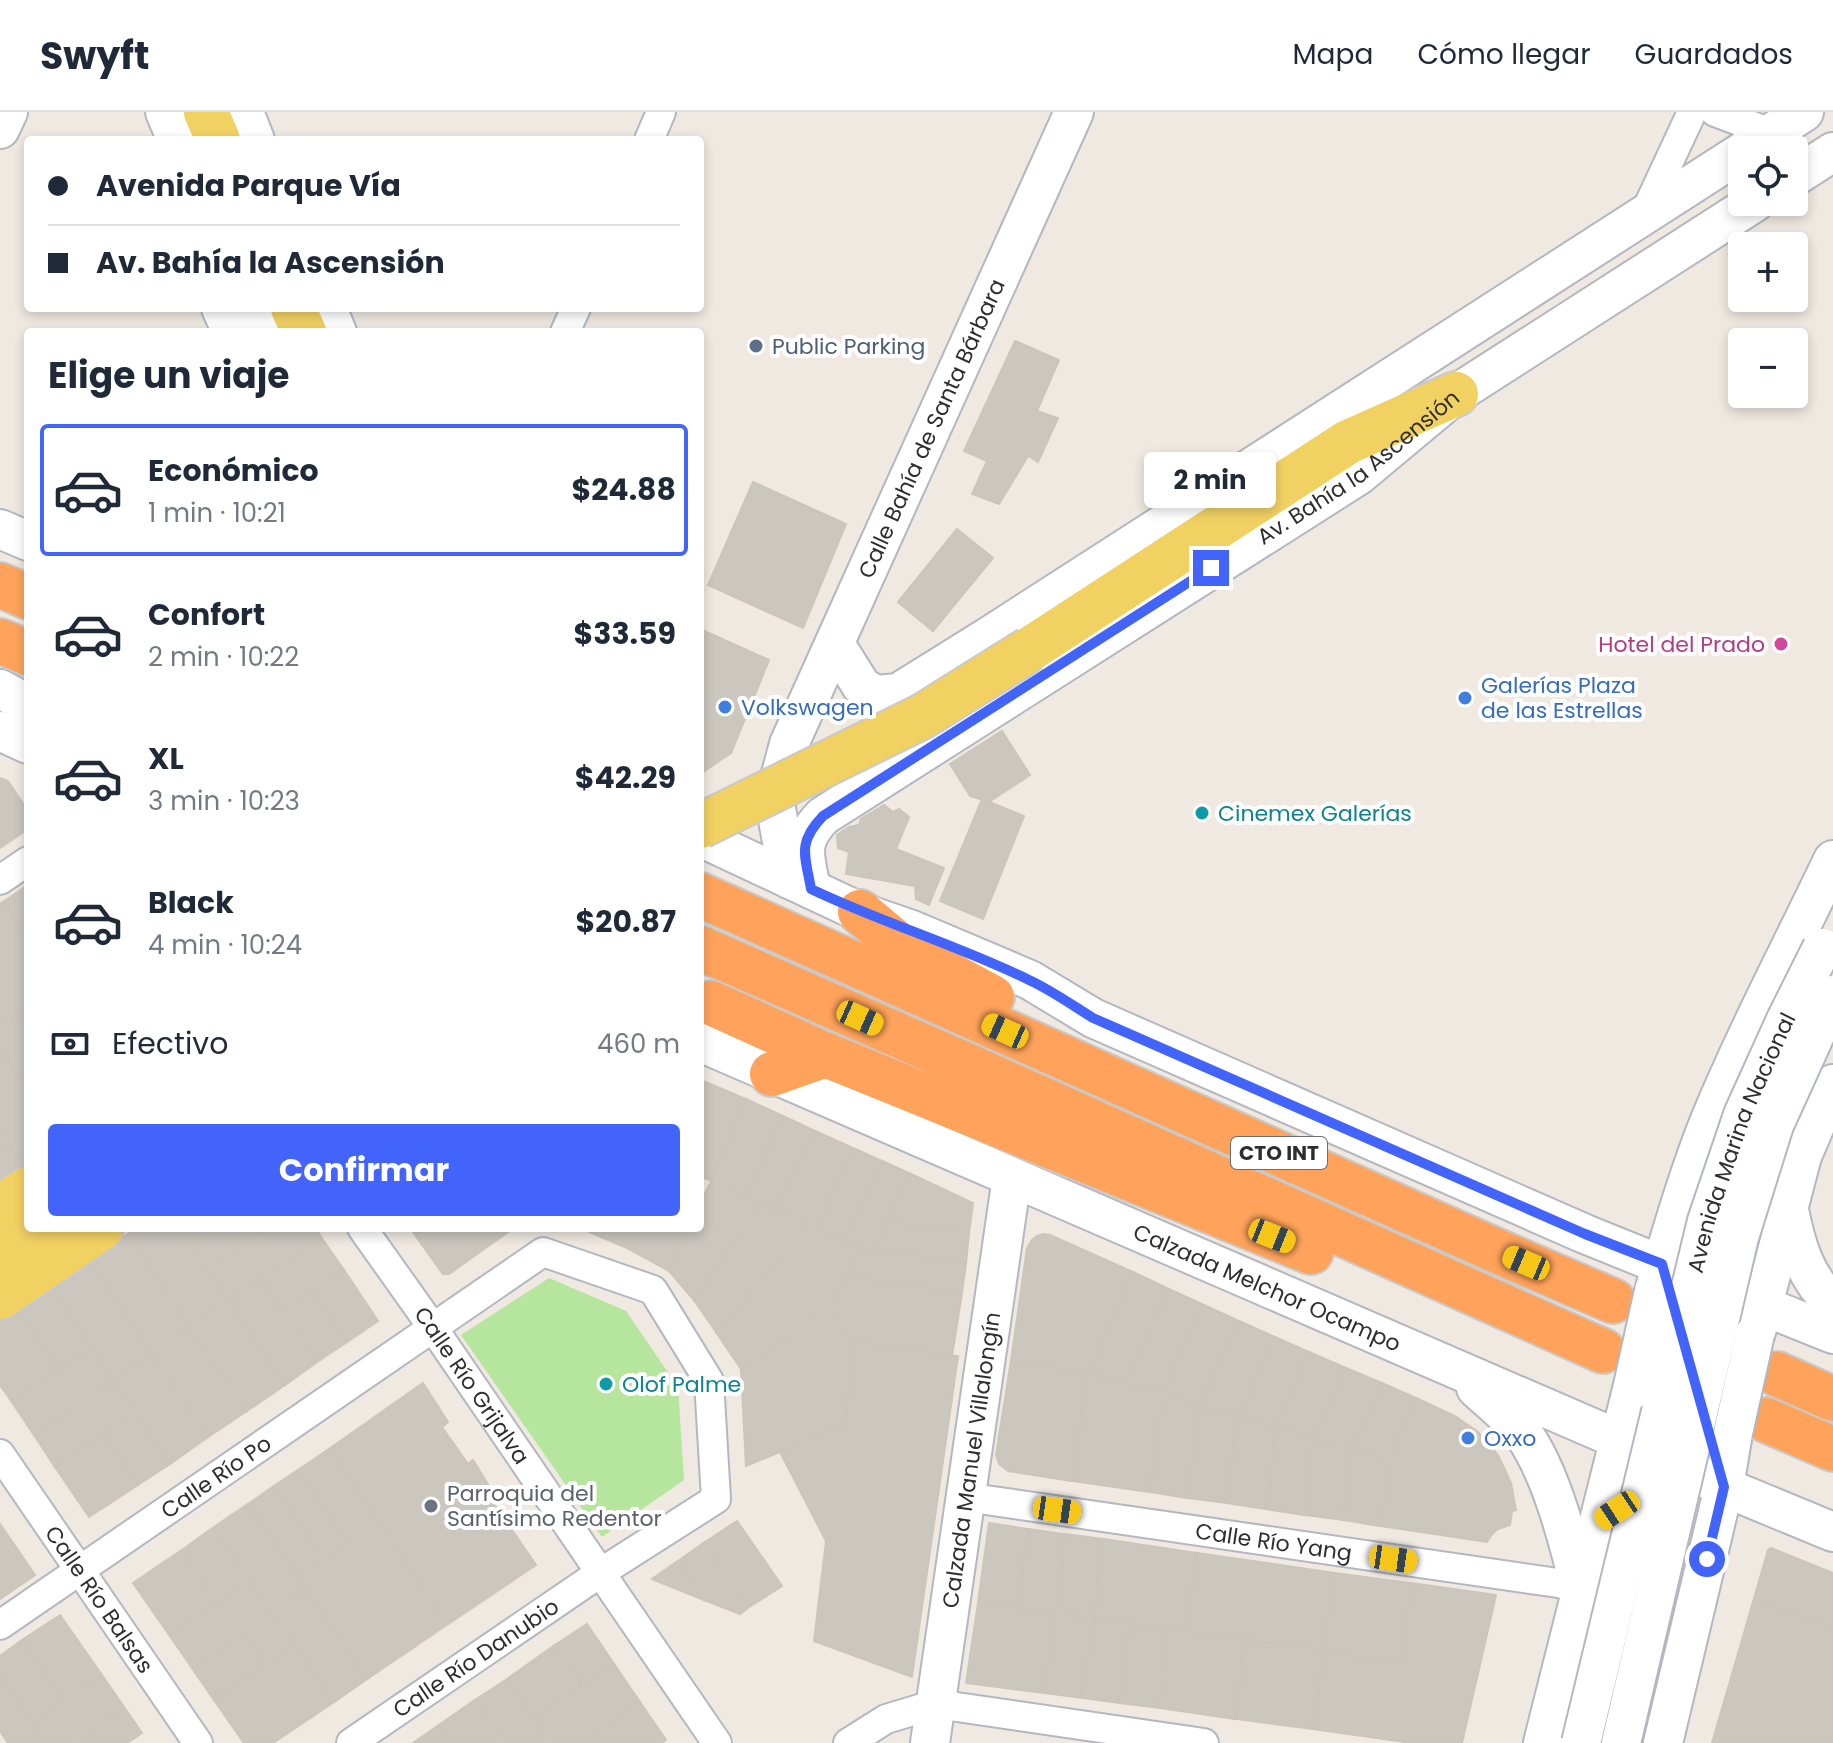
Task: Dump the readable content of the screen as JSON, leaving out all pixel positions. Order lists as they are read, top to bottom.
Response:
{
  "streets": {
    "highway": ["CTO INT"],
    "main road": [
      "Calle Bahía de Santa Bárbara",
      "Av. Bahía la Ascensión",
      "Avenida Marina Nacional",
      "Calzada Melchor Ocampo",
      "Calzada Manuel Villalongín"
    ],
    "street": [
      "Calle Río Grijalva",
      "Calle Río Po",
      "Calle Río Yang",
      "Calle Río Balsas",
      "Calle Río Danubio"
    ]
  },
  "crossings": [
    ["Av. Bahía la Ascensión", "CTO INT"],
    ["Avenida Marina Nacional", "CTO INT"],
    ["Avenida Marina Nacional", "Calzada Melchor Ocampo"],
    ["Avenida Marina Nacional", "Calle Río Yang"],
    ["Calzada Melchor Ocampo", "Calzada Manuel Villalongín"],
    ["Calle Río Grijalva", "Calle Río Po"],
    ["Calle Río Grijalva", "Calle Río Danubio"],
    ["Calzada Manuel Villalongín", "Calle Río Yang"],
    ["Calle Río Po", "Calle Río Balsas"],
    ["Calle Río Po", "Calle Río Danubio"]
  ],
  "places": [
    "Public Parking",
    "Hotel del Prado",
    "Galerías Plaza de las Estrellas",
    "Volkswagen",
    "Cinemex Galerías",
    "Olof Palme",
    "Oxxo",
    "Parroquia del Santísimo Redentor"
  ],
  "page": {
    "header": "Swyft",
    "nav": ["Mapa", "Cómo llegar", "Guardados"],
    "map_buttons": ["+", "−"],
    "banner": ["Avenida Parque Vía", "Av. Bahía la Ascensión"],
    "heading": "Elige un viaje",
    "list": [
      {
        "name": "Económico",
        "note": "1 min · 10:21",
        "value": "$24.88"
      },
      {
        "name": "Confort",
        "note": "2 min · 10:22",
        "value": "$33.59"
      },
      {
        "name": "XL",
        "note": "3 min · 10:23",
        "value": "$42.29"
      },
      {
        "name": "Black",
        "note": "4 min · 10:24",
        "value": "$20.87"
      }
    ],
    "bubble": "2 min",
    "pay": ["Efectivo", "460 m"],
    "buttons": "Confirmar"
  }
}
